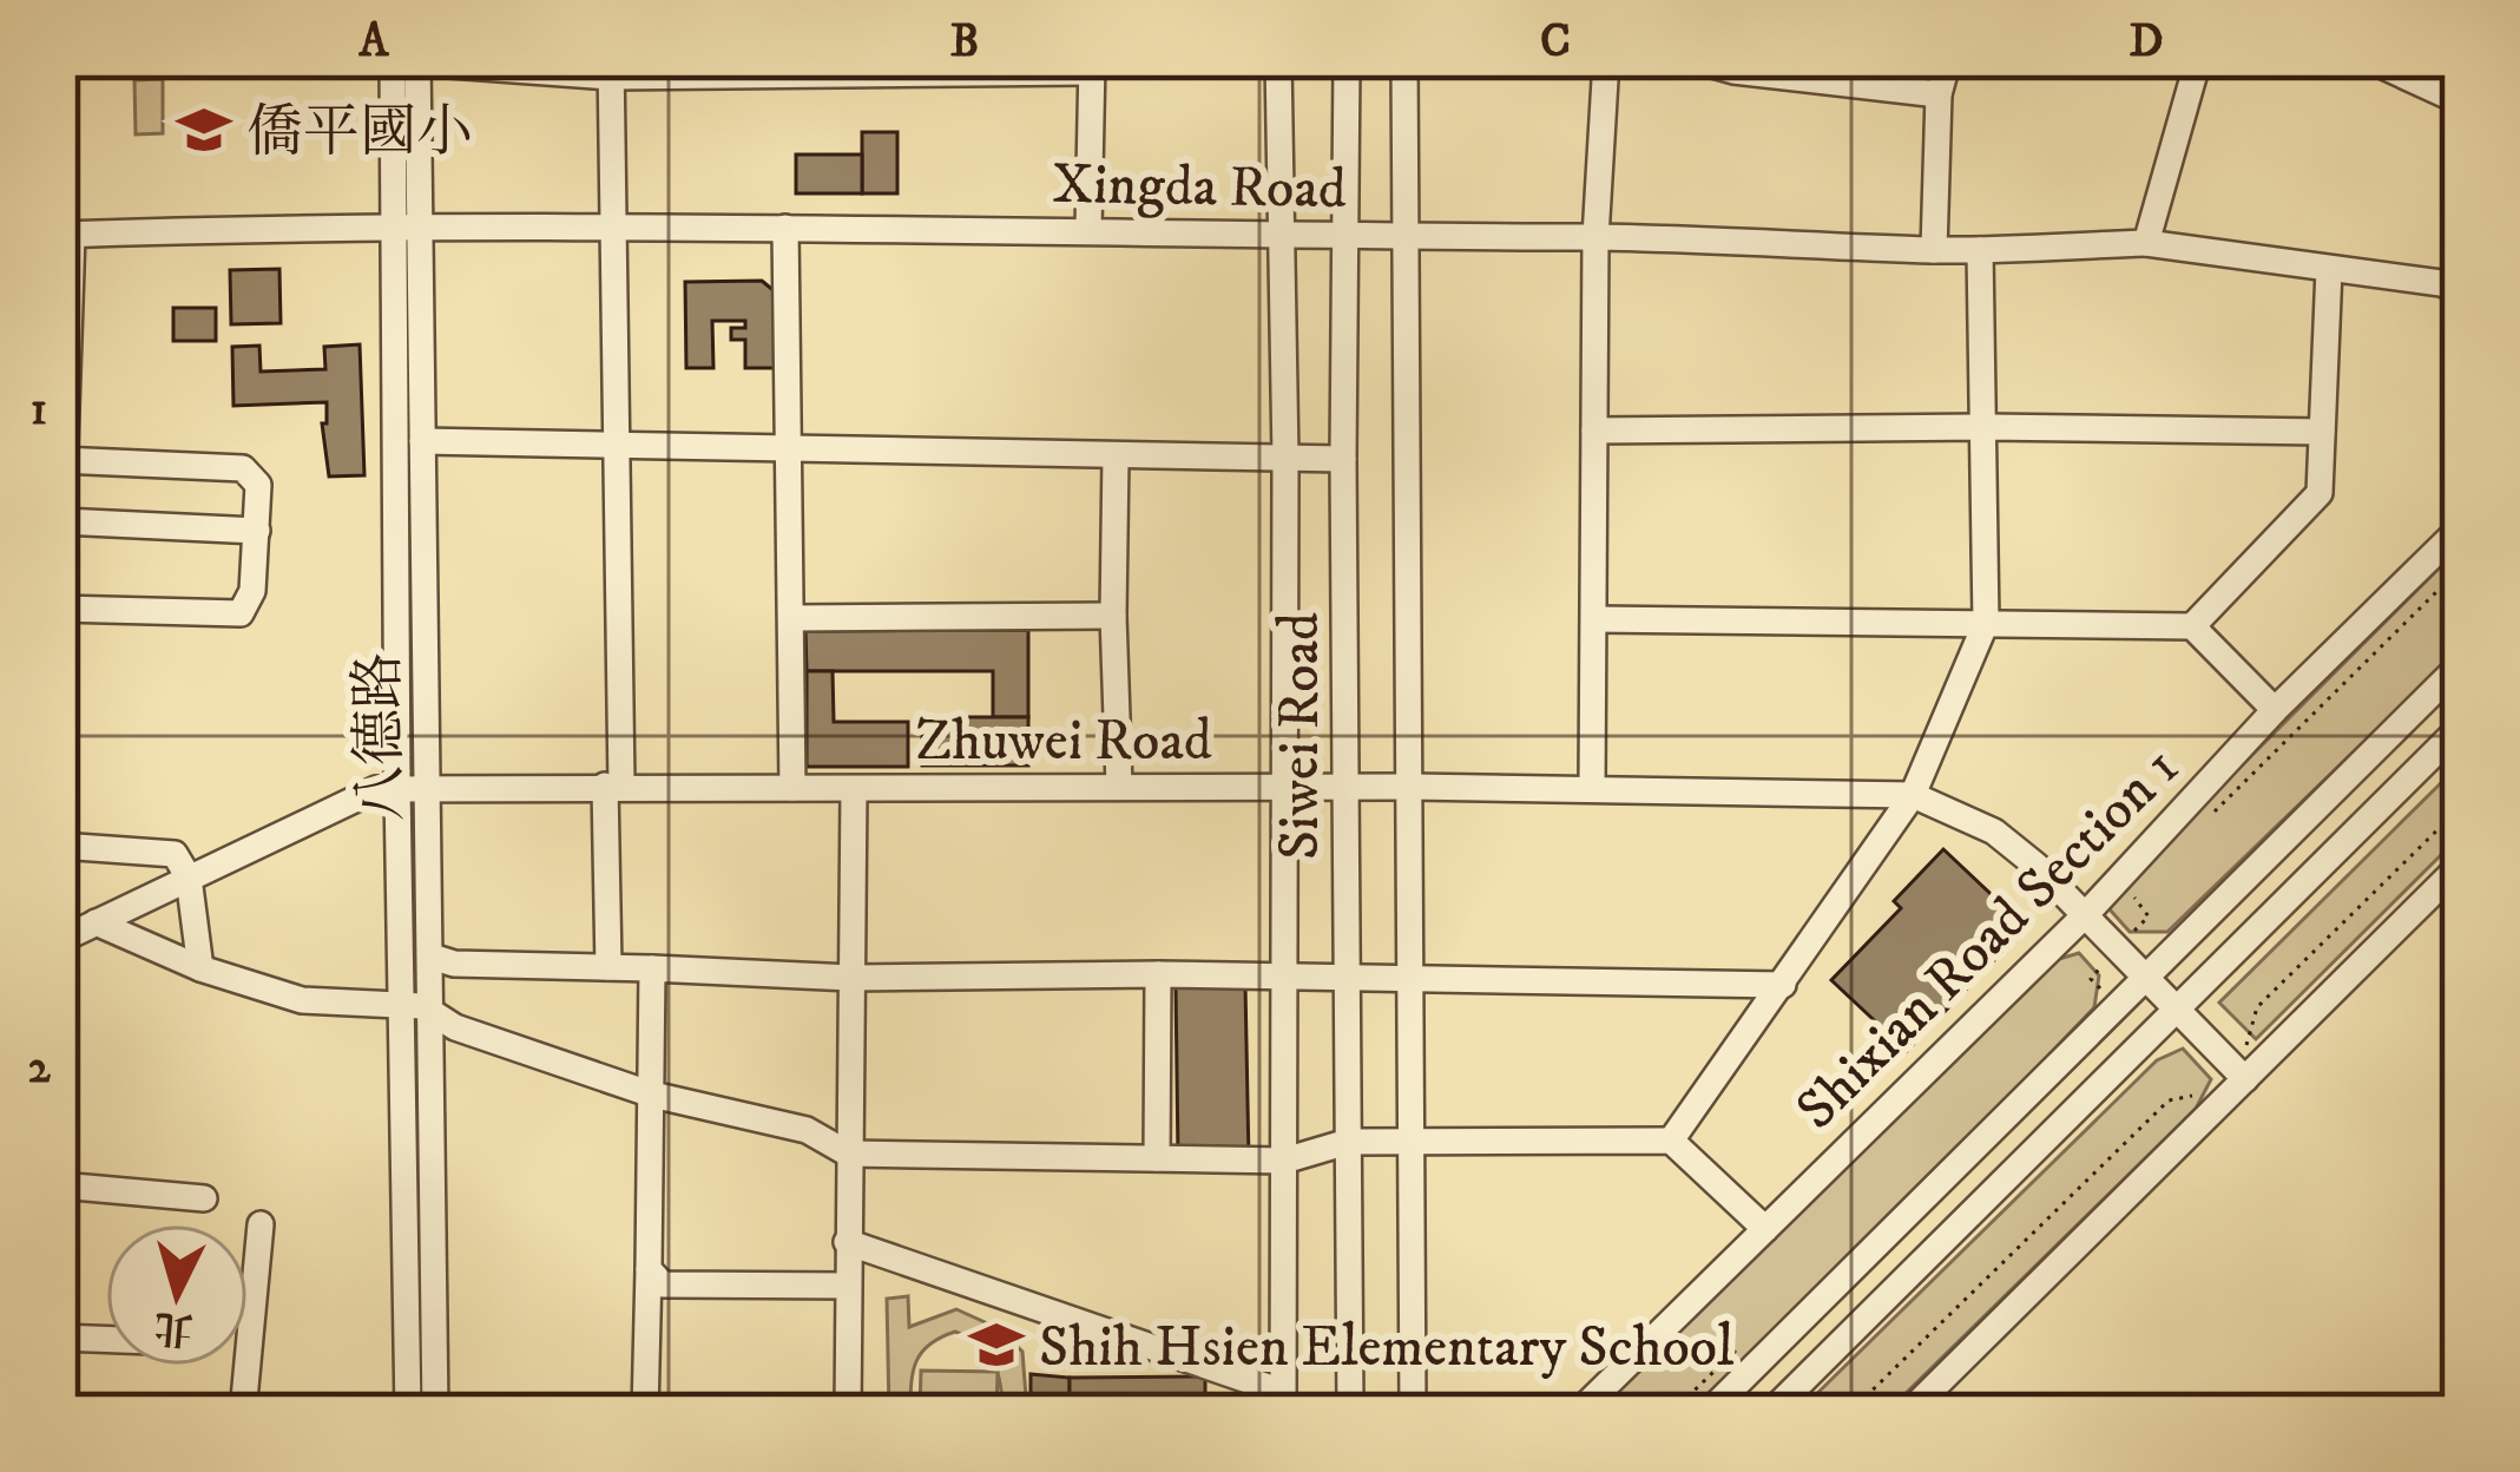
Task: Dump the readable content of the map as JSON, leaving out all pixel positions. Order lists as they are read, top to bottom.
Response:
{
  "streets": {
    "street": [
      "Xingda Road",
      "Siwei Road",
      "八德路",
      "Zhuwei Road",
      "Shixian Road Section 1"
    ]
  },
  "crossings": [
    ["Xingda Road", "Siwei Road"],
    ["Xingda Road", "八德路"],
    ["Siwei Road", "Zhuwei Road"],
    ["八德路", "Zhuwei Road"],
    ["Zhuwei Road", "Shixian Road Section 1"]
  ],
  "places": {
    "school or university": ["僑平國小", "Shih Hsien Elementary School"]
  },
  "north": "bottom",
  "grid": {
    "columns": [
      "A",
      "B",
      "C",
      "D"
    ],
    "rows": ["1", "2"]
  }
}
